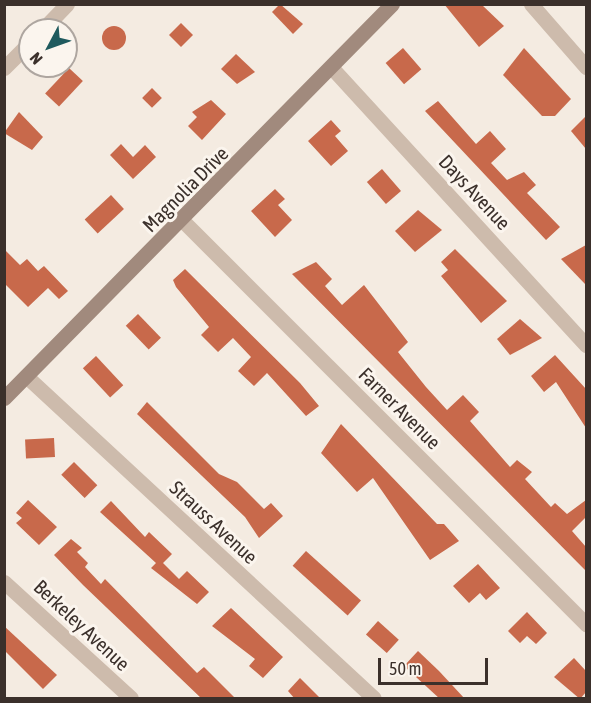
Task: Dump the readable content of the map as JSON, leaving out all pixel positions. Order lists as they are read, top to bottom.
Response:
{
  "streets": {
    "street": [
      "Magnolia Drive",
      "Days Avenue",
      "Farner Avenue",
      "Strauss Avenue",
      "Berkeley Avenue"
    ]
  },
  "crossings": [
    ["Magnolia Drive", "Days Avenue"],
    ["Magnolia Drive", "Farner Avenue"],
    ["Magnolia Drive", "Strauss Avenue"]
  ],
  "scale_bar": "50 m",
  "north": "bottom left"
}
